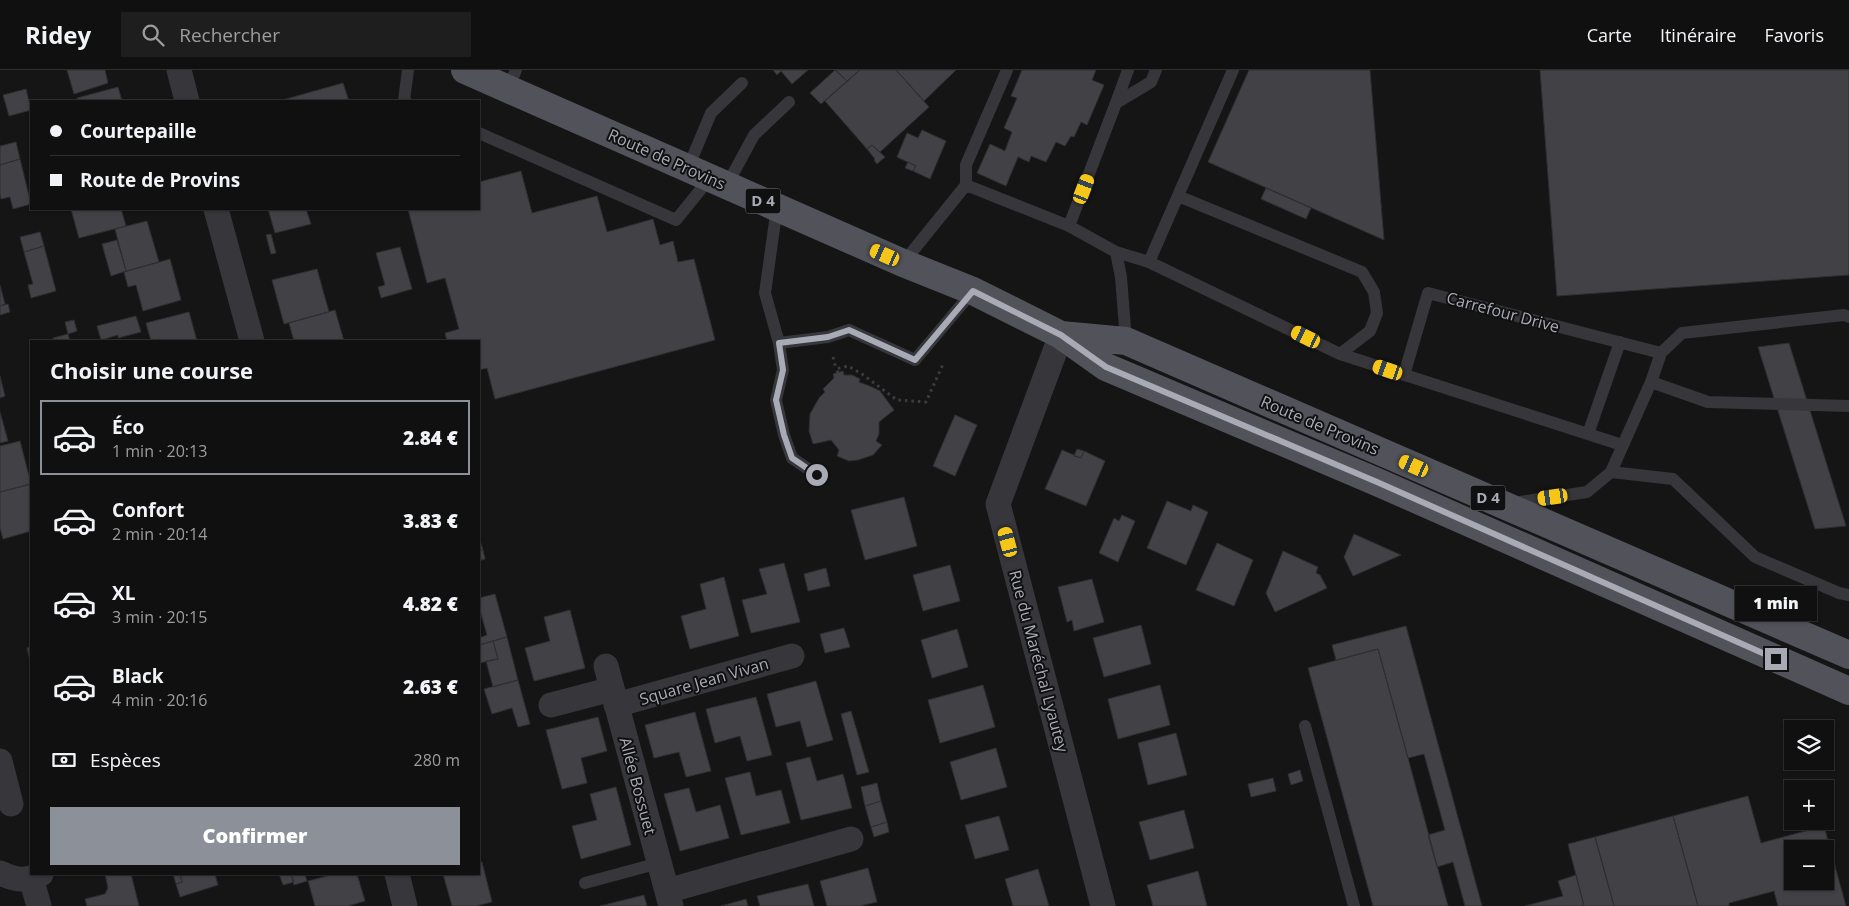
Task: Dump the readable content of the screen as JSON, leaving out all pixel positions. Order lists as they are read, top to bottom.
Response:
{
  "streets": {
    "main road": ["Route de Provins", "D 4"],
    "street": ["Rue du Maréchal Lyautey", "Square Jean Vivan", "Allée Bossuet"],
    "lane": ["Carrefour Drive"]
  },
  "crossings": [
    ["Route de Provins", "Rue du Maréchal Lyautey"],
    ["Square Jean Vivan", "Allée Bossuet"]
  ],
  "page": {
    "header": "Ridey",
    "search": "Rechercher",
    "nav": ["Carte", "Itinéraire", "Favoris"],
    "banner": ["Courtepaille", "Route de Provins"],
    "heading": "Choisir une course",
    "list": [
      {
        "name": "Éco",
        "note": "1 min · 20:13",
        "value": "2.84 €"
      },
      {
        "name": "Confort",
        "note": "2 min · 20:14",
        "value": "3.83 €"
      },
      {
        "name": "XL",
        "note": "3 min · 20:15",
        "value": "4.82 €"
      },
      {
        "name": "Black",
        "note": "4 min · 20:16",
        "value": "2.63 €"
      }
    ],
    "bubble": "1 min",
    "map_buttons": ["+", "−"],
    "pay": ["Espèces", "280 m"],
    "buttons": "Confirmer"
  }
}
